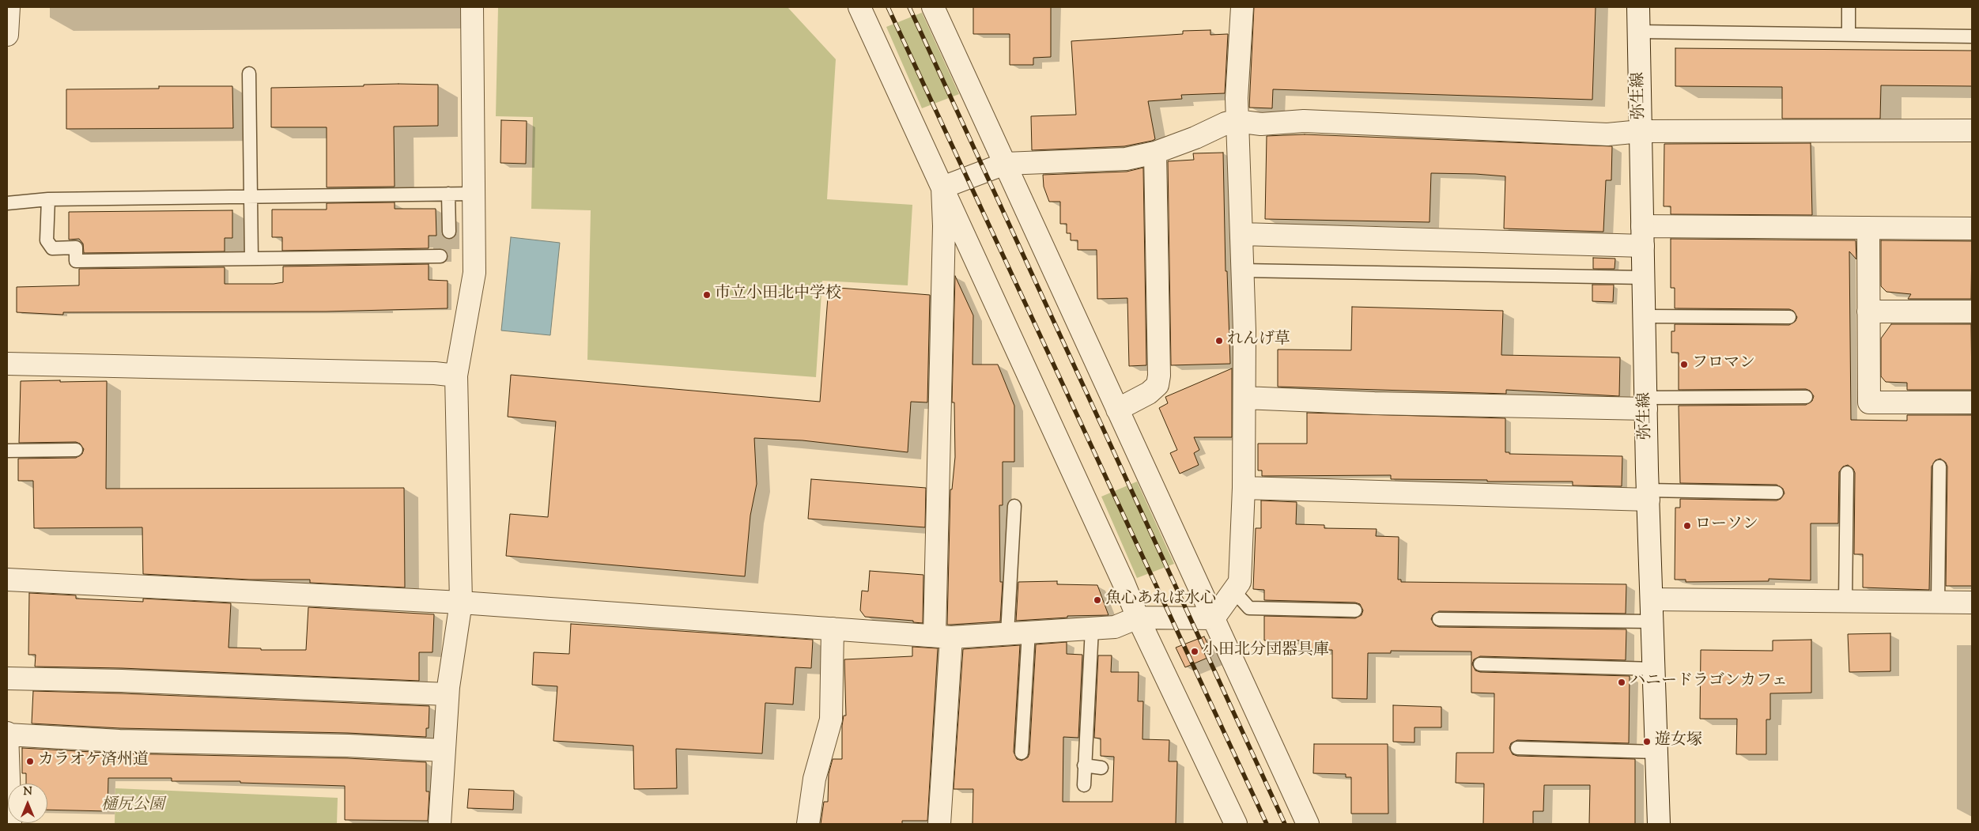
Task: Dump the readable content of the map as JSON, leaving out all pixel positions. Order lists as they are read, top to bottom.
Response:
{
  "streets": {
    "street": ["弥生線"]
  },
  "parks": ["樋尻公園"],
  "places": [
    "市立小田北中学校",
    "れんげ草",
    "フロマン",
    "ローソン",
    "魚心あれば水心",
    "小田北分団器具庫",
    "ハニードラゴンカフェ",
    "遊女塚",
    "カラオケ済州道"
  ],
  "north": "top"
}
